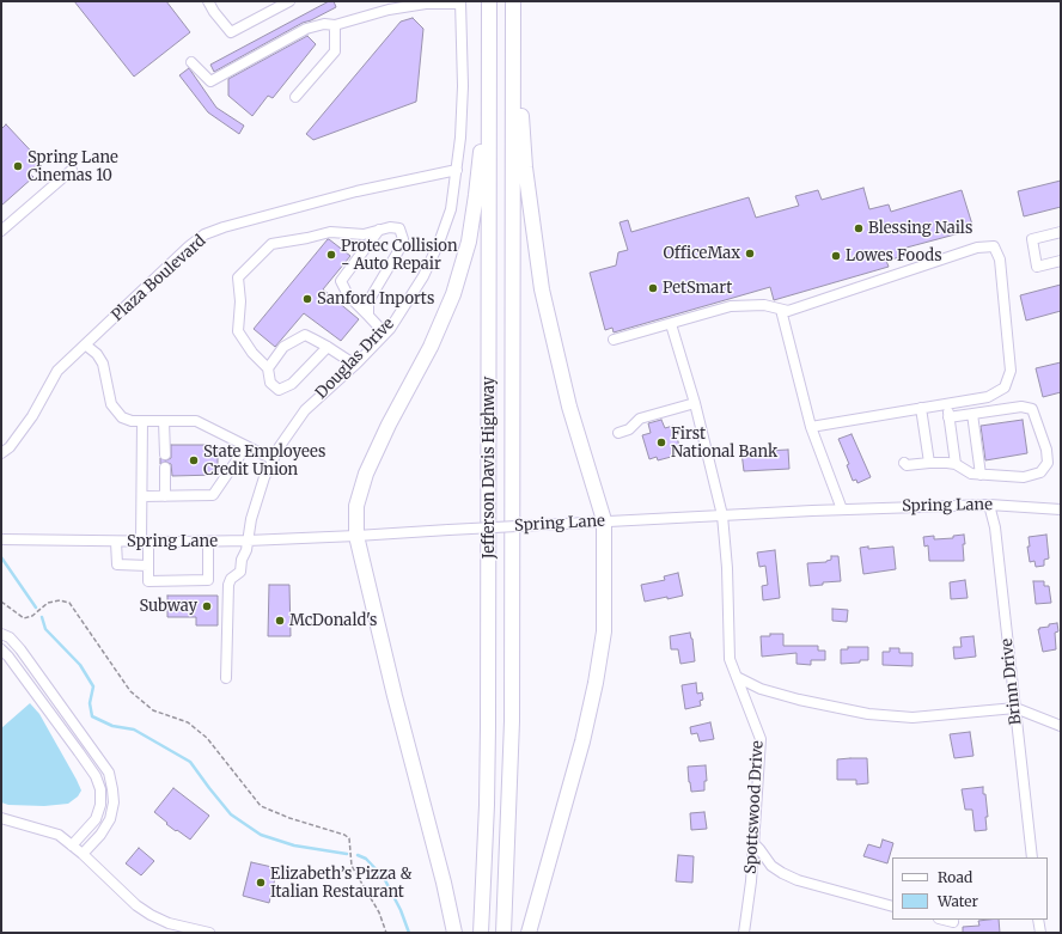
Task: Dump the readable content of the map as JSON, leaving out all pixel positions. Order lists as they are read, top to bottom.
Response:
{
  "streets": {
    "highway": ["Jefferson Davis Highway"],
    "street": [
      "Plaza Boulevard",
      "Douglas Drive",
      "Spring Lane",
      "Brinn Drive",
      "Spottswood Drive"
    ]
  },
  "crossings": [
    ["Plaza Boulevard", "Douglas Drive"],
    ["Douglas Drive", "Spring Lane"],
    ["Spring Lane", "Brinn Drive"],
    ["Spring Lane", "Spottswood Drive"]
  ],
  "places": [
    "Spring Lane Cinemas 10",
    "Blessing Nails",
    "OfficeMax",
    "Protec Collision - Auto Repair",
    "Lowes Foods",
    "PetSmart",
    "Sanford Inports",
    "First National Bank",
    "State Employees Credit Union",
    "Subway",
    "McDonald's",
    "Elizabeth’s Pizza & Italian Restaurant"
  ],
  "legend": ["Road", "Water"]
}
